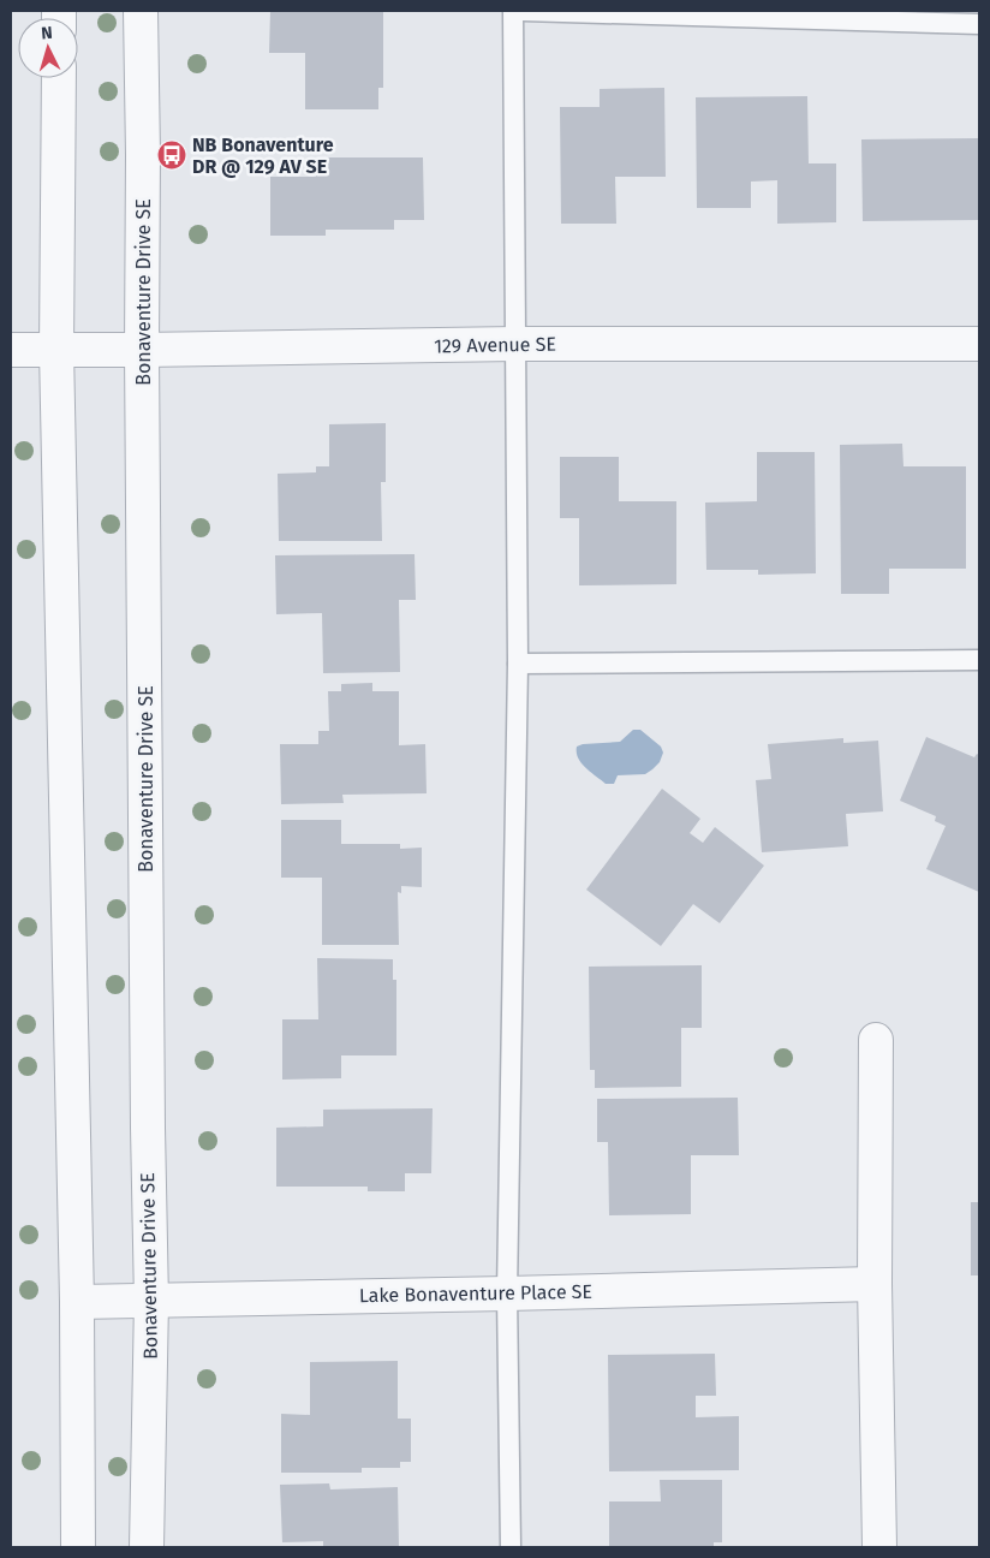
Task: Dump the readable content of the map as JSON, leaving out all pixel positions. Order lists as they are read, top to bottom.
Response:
{
  "streets": {
    "street": ["Bonaventure Drive SE", "129 Avenue SE", "Lake Bonaventure Place SE"]
  },
  "crossings": [
    ["Bonaventure Drive SE", "129 Avenue SE"],
    ["Bonaventure Drive SE", "Lake Bonaventure Place SE"]
  ],
  "places": {
    "bus stop": ["NB Bonaventure DR @ 129 AV SE"]
  },
  "north": "top"
}
